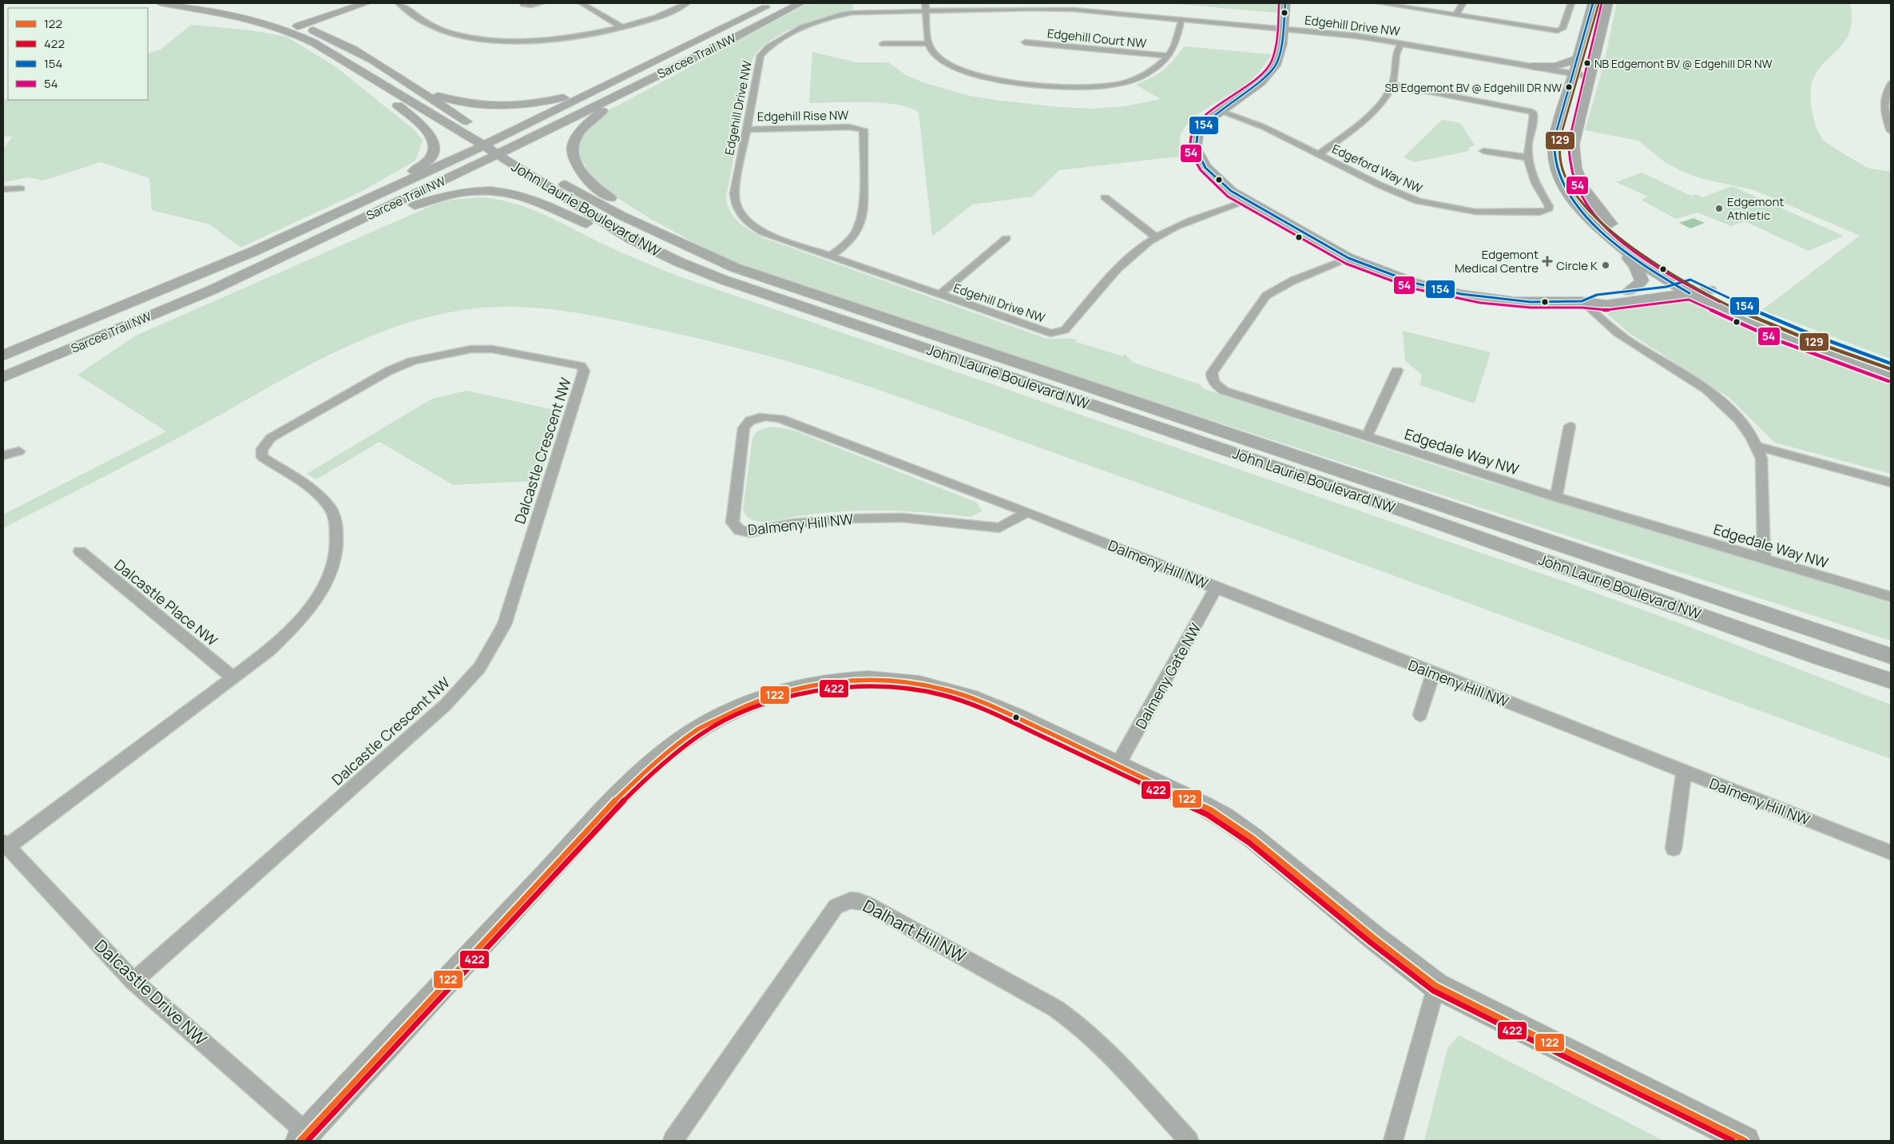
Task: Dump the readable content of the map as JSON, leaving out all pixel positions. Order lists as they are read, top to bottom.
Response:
{
  "streets": {
    "main road": ["Sarcee Trail NW", "John Laurie Boulevard NW"],
    "street": [
      "Edgehill Drive NW",
      "Edgehill Court NW",
      "Edgehill Rise NW",
      "Edgeford Way NW",
      "Dalcastle Crescent NW",
      "Edgedale Way NW",
      "Dalmeny Hill NW",
      "Dalcastle Place NW",
      "Dalmeny Gate NW",
      "Dalhart Hill NW",
      "Dalcastle Drive NW"
    ]
  },
  "crossings": [
    ["Edgehill Drive NW", "Edgehill Rise NW"],
    ["Sarcee Trail NW", "John Laurie Boulevard NW"],
    ["Dalcastle Crescent NW", "Dalcastle Place NW"],
    ["Dalcastle Crescent NW", "Dalcastle Drive NW"],
    ["Dalmeny Hill NW", "Dalmeny Gate NW"]
  ],
  "places": {
    "other": [
      "NB Edgemont BV @ Edgehill DR NW",
      "SB Edgemont BV @ Edgehill DR NW",
      "Edgemont Athletic",
      "Circle K"
    ],
    "health": ["Edgemont Medical Centre"]
  },
  "lines": [
    "transit line 154",
    "transit line 54",
    "transit line 129",
    "transit line 122",
    "transit line 422"
  ],
  "legend": [
    "122",
    "422",
    "154",
    "54"
  ]
}
